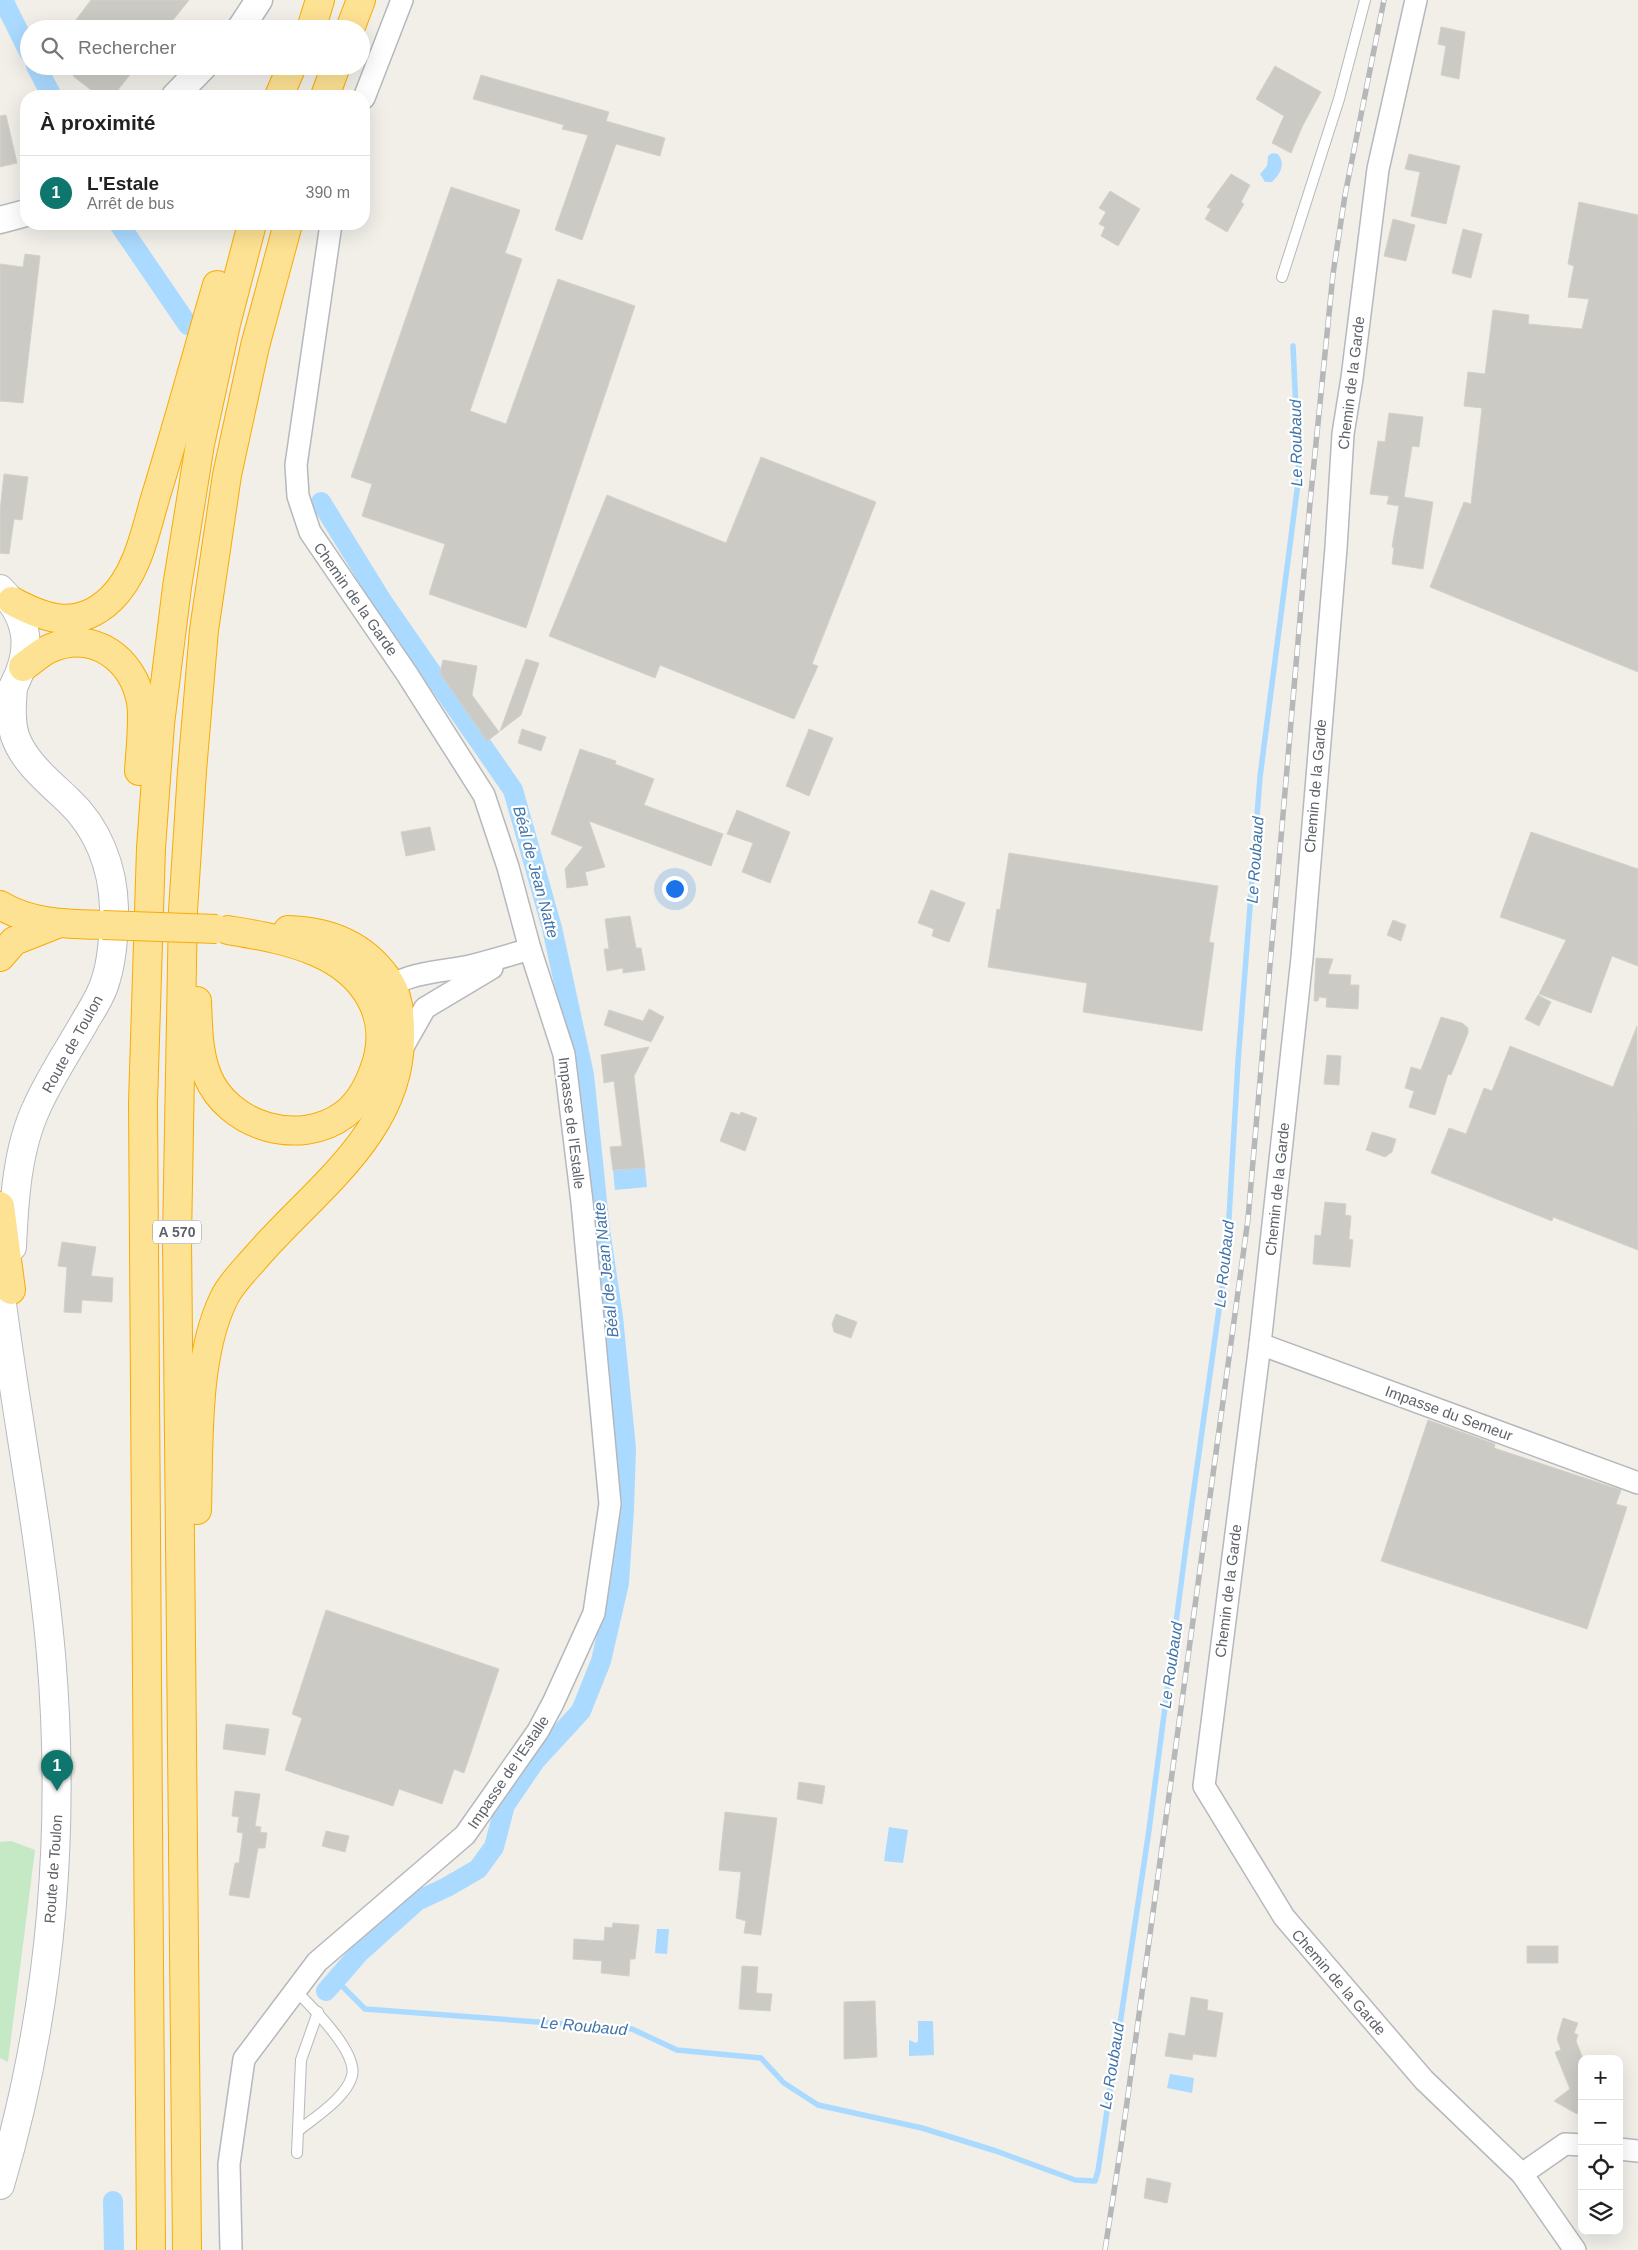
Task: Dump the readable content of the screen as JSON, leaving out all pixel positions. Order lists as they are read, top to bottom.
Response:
{
  "streets": {
    "highway": ["A 570"],
    "main road": ["Route de Toulon"],
    "street": ["Chemin de la Garde", "Impasse de l'Estalle", "Impasse du Semeur"]
  },
  "crossings": [
    ["Chemin de la Garde", "Impasse de l'Estalle"],
    ["Chemin de la Garde", "Impasse du Semeur"]
  ],
  "water": ["Le Roubaud", "Béal de Jean Natte"],
  "page": {
    "search": "Rechercher",
    "heading": "À proximité",
    "list": [
      {
        "mark": "1",
        "name": "L'Estale",
        "note": "Arrêt de bus",
        "value": "390 m"
      }
    ],
    "pins": "1",
    "map_buttons": ["+", "−"]
  }
}
